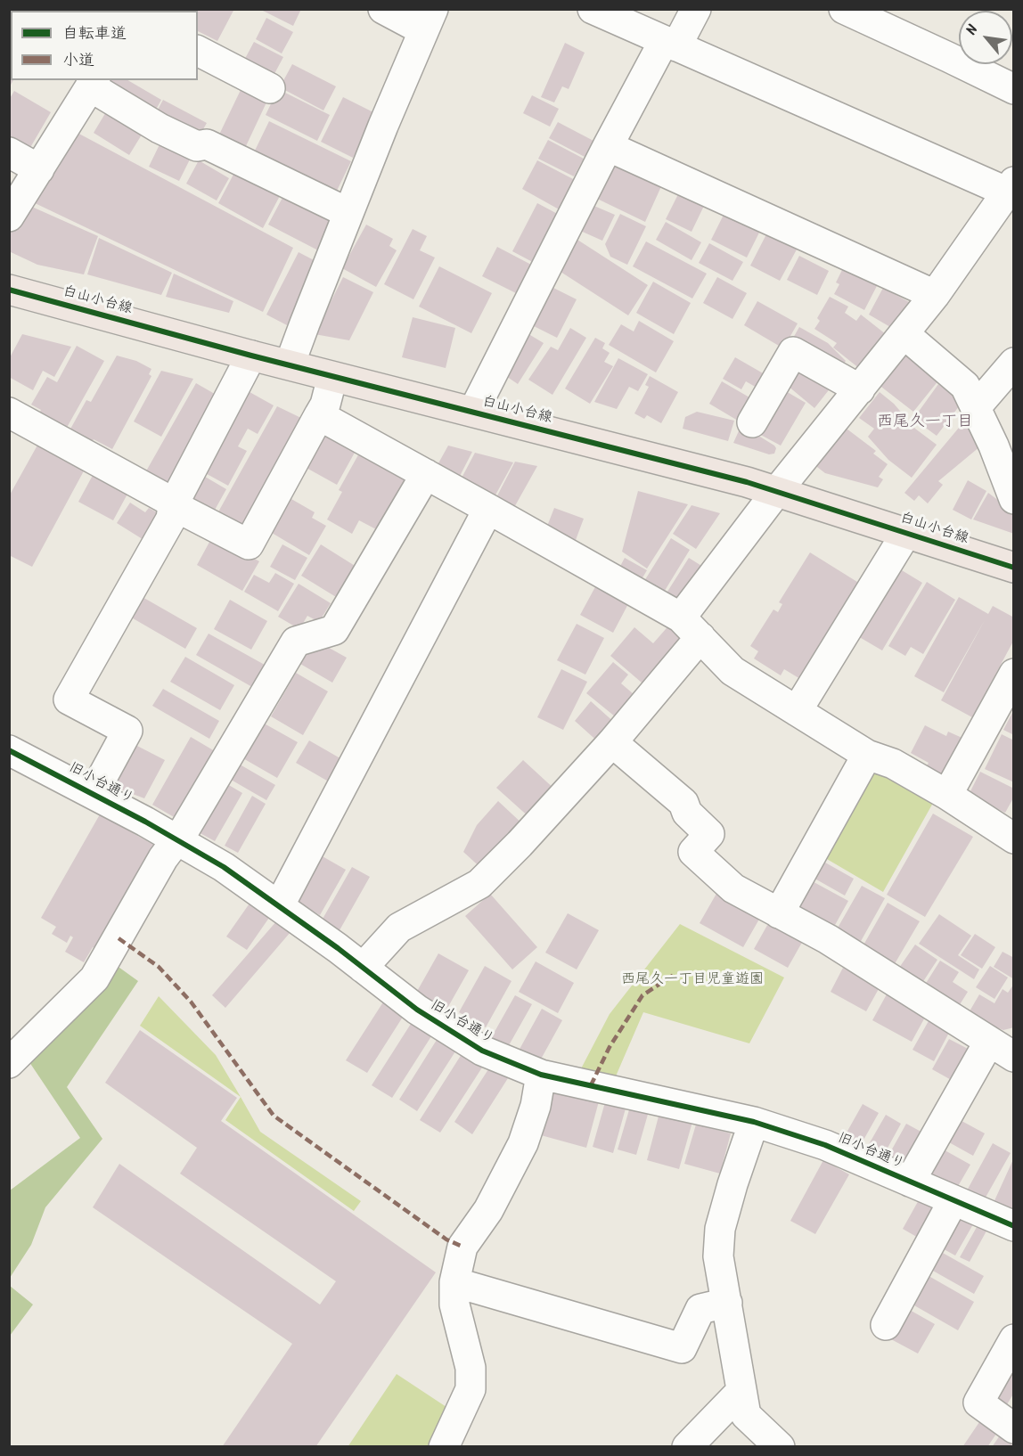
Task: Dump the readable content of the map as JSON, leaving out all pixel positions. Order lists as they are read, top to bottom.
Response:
{
  "streets": {
    "main road": ["白山小台線"],
    "street": ["旧小台通り"]
  },
  "districts": ["西尾久一丁目"],
  "parks": ["西尾久一丁目児童遊園"],
  "legend": ["自転車道", "小道"],
  "north": "top left"
}
